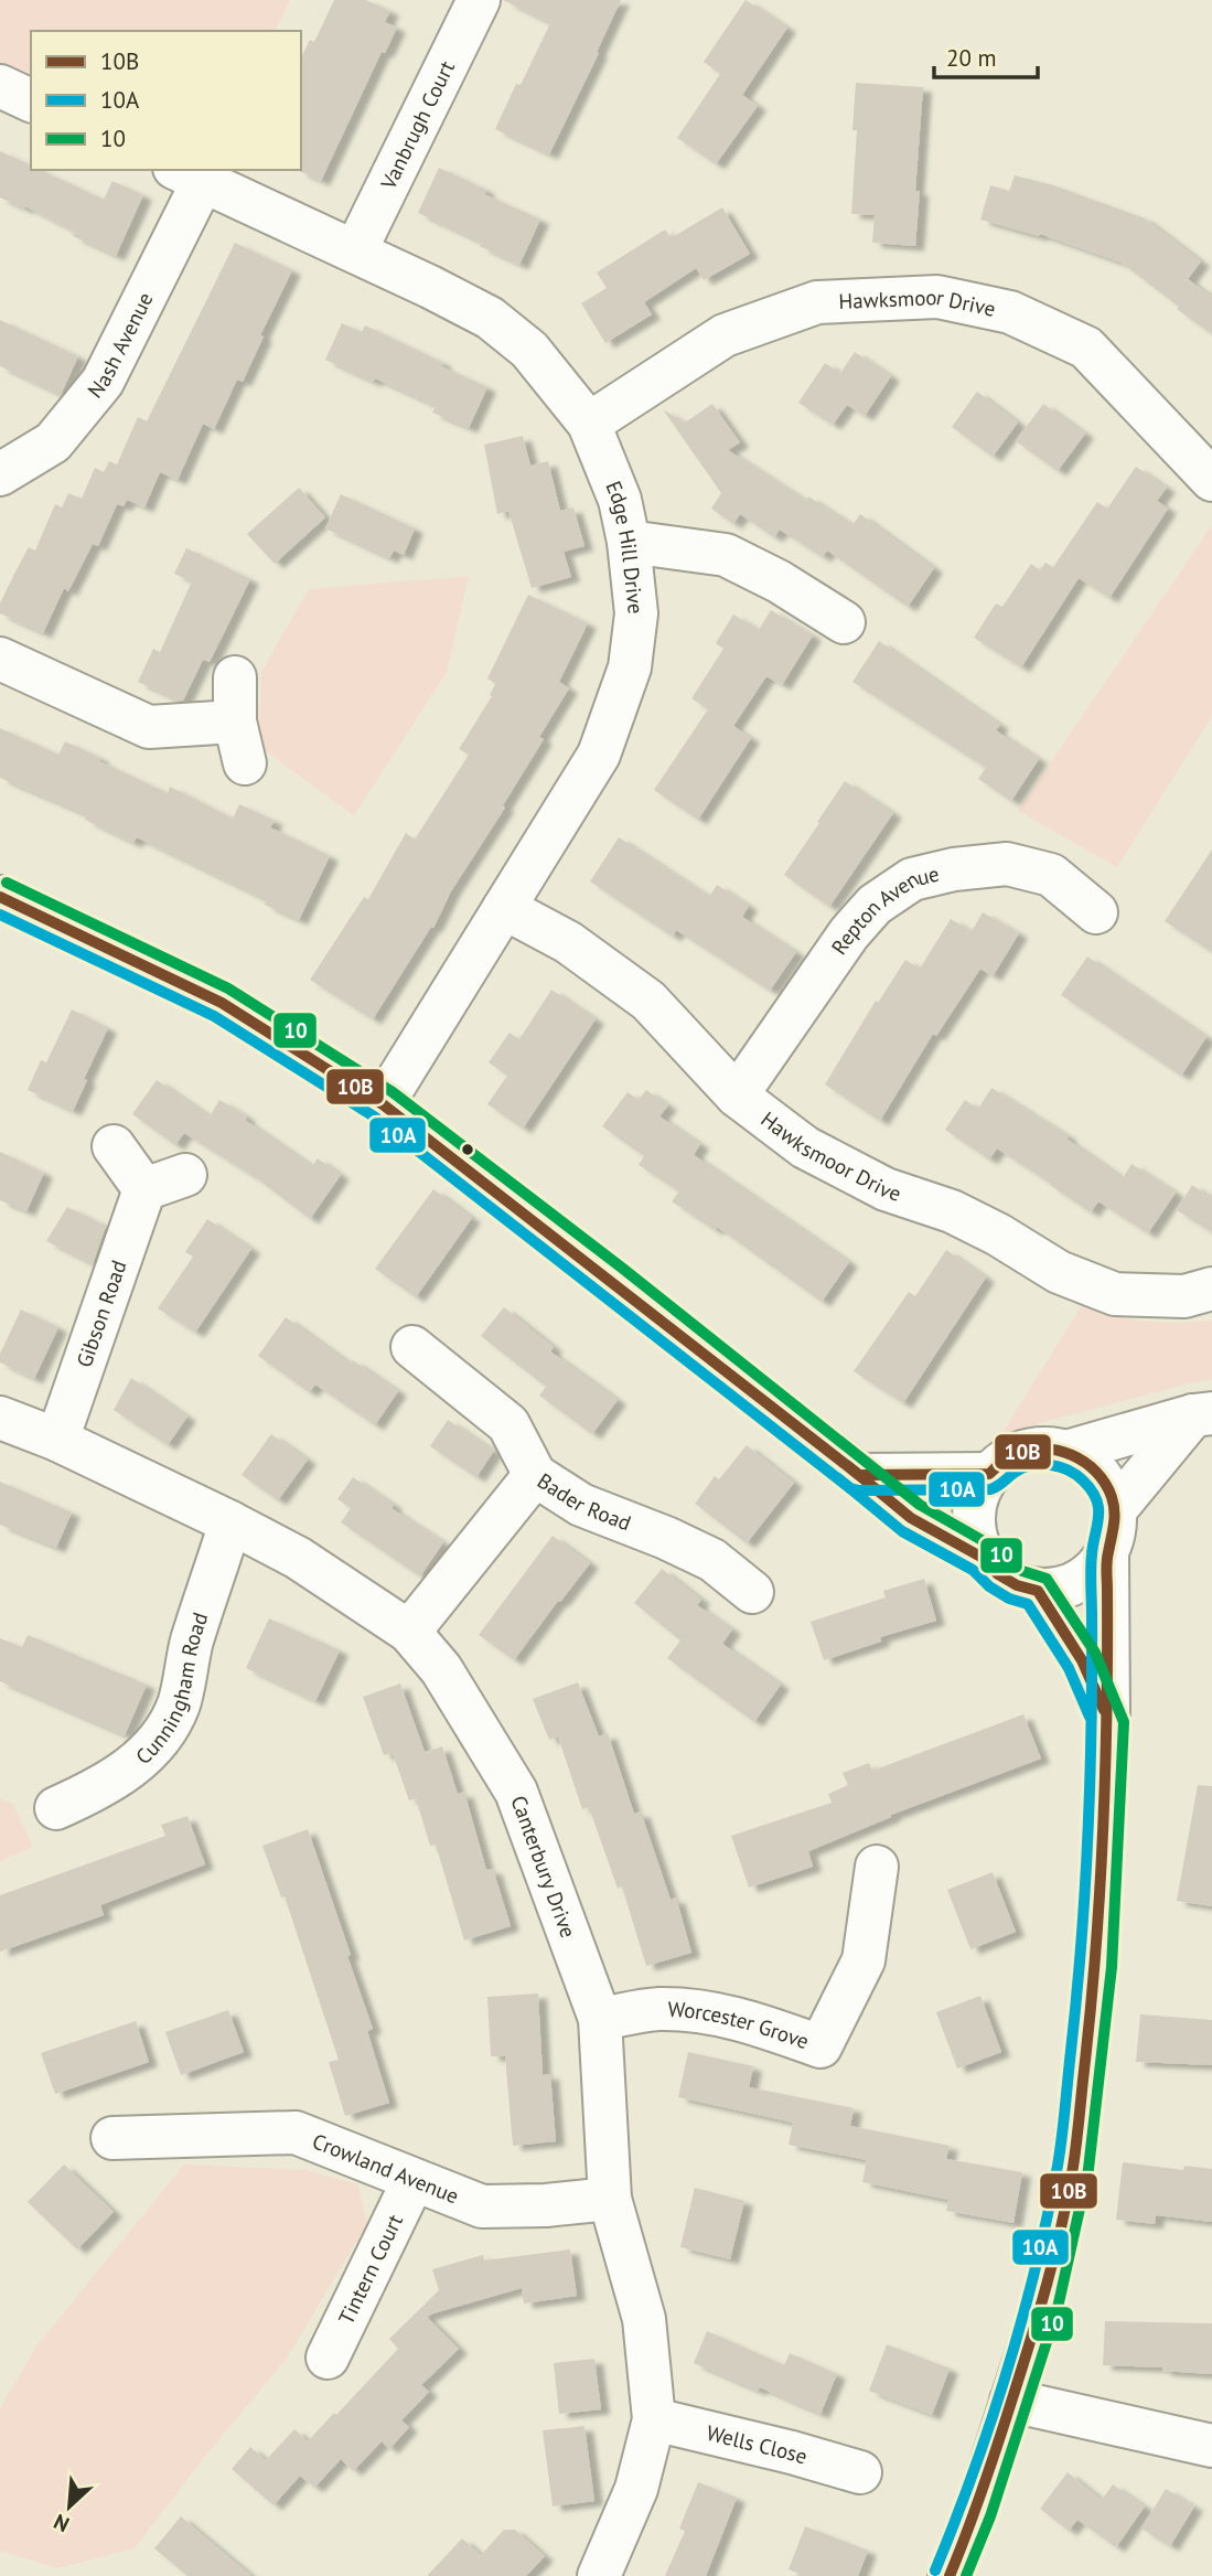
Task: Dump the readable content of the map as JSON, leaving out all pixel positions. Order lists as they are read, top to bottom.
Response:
{
  "streets": {
    "street": [
      "Vanbrugh Court",
      "Hawksmoor Drive",
      "Nash Avenue",
      "Edge Hill Drive",
      "Repton Avenue",
      "Gibson Road",
      "Bader Road",
      "Cunningham Road",
      "Canterbury Drive",
      "Worcester Grove",
      "Crowland Avenue",
      "Tintern Court",
      "Wells Close"
    ]
  },
  "crossings": [
    ["Vanbrugh Court", "Edge Hill Drive"],
    ["Hawksmoor Drive", "Edge Hill Drive"],
    ["Hawksmoor Drive", "Repton Avenue"],
    ["Nash Avenue", "Edge Hill Drive"],
    ["Gibson Road", "Canterbury Drive"],
    ["Cunningham Road", "Canterbury Drive"],
    ["Canterbury Drive", "Worcester Grove"],
    ["Canterbury Drive", "Crowland Avenue"],
    ["Canterbury Drive", "Wells Close"],
    ["Crowland Avenue", "Tintern Court"]
  ],
  "lines": ["transit line 10", "transit line 10B", "transit line 10A"],
  "legend": ["10B", "10A", "10"],
  "scale_bar": "20 m",
  "north": "bottom left"
}
